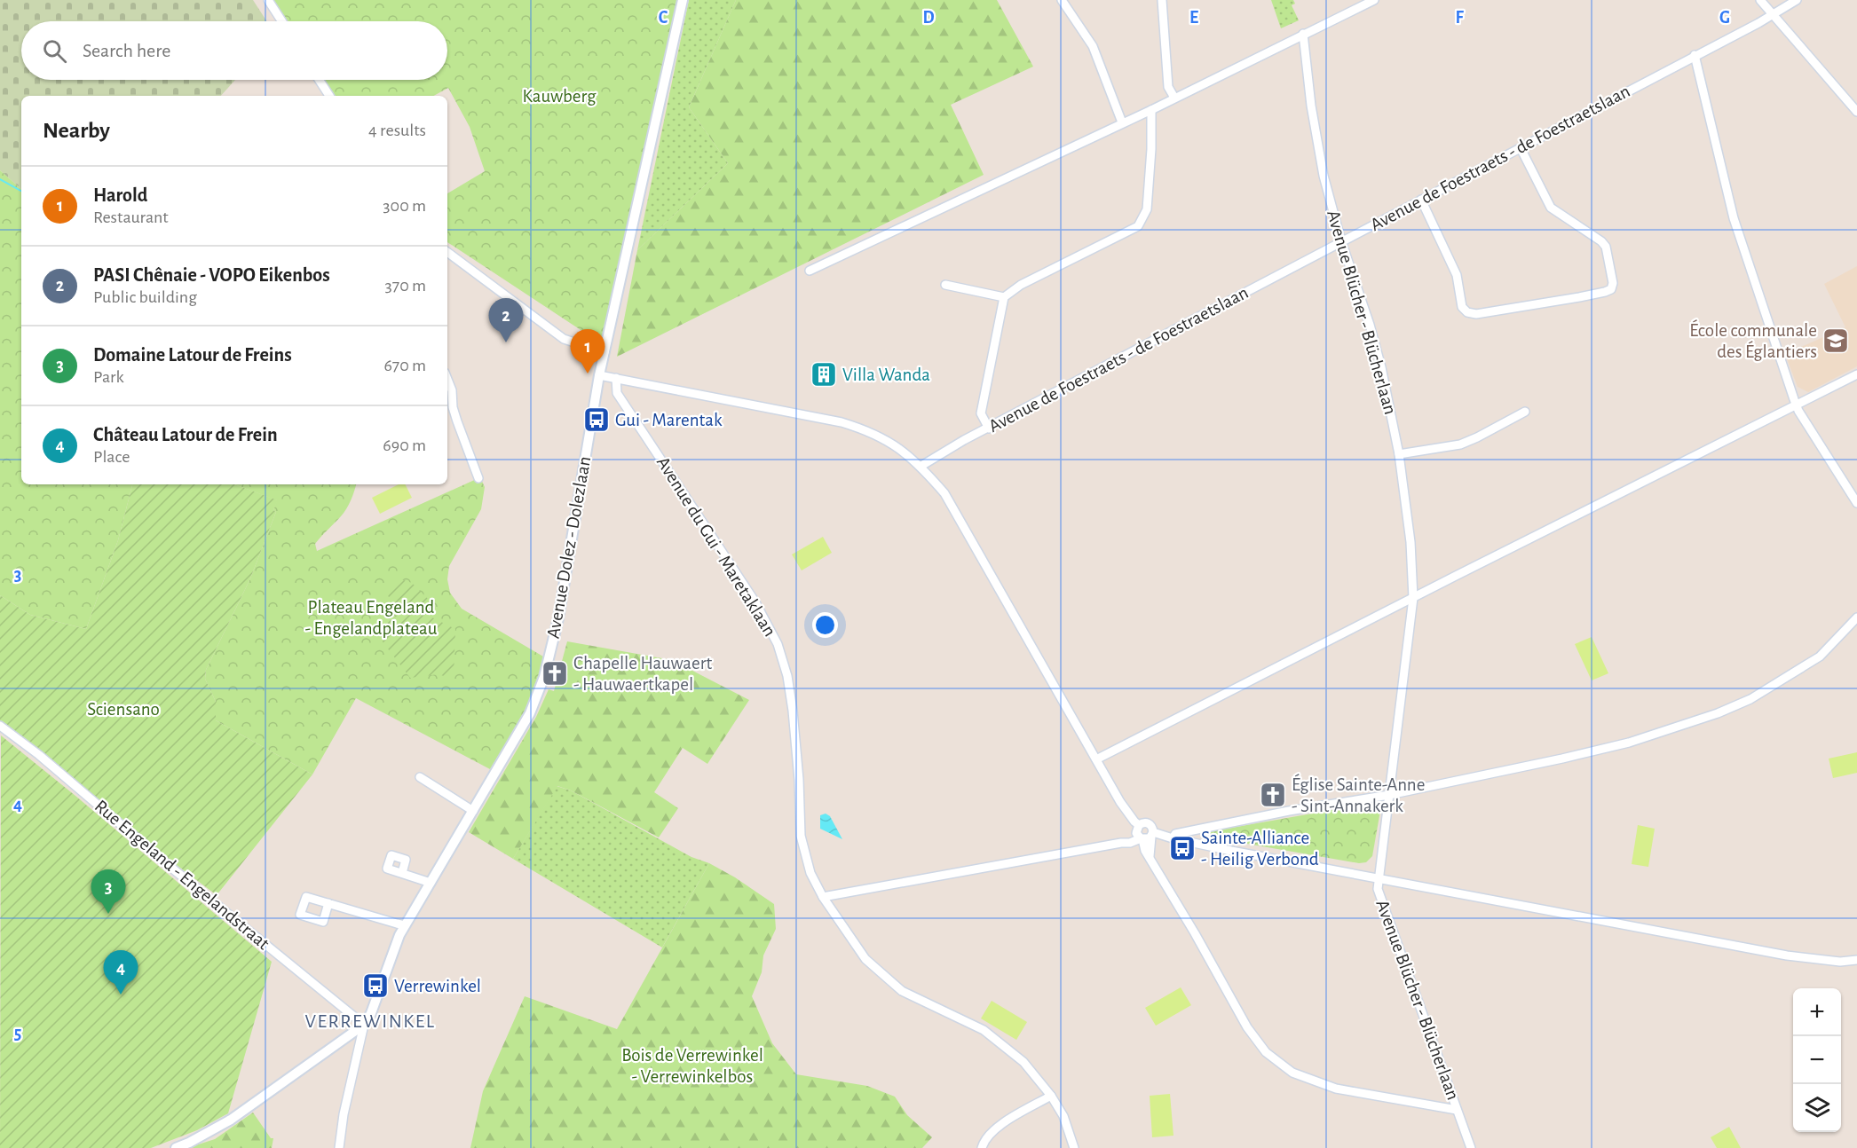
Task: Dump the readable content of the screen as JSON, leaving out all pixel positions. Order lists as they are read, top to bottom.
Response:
{
  "streets": {
    "street": [
      "Avenue de Foestraets - de Foestraetslaan",
      "Avenue Blücher - Blücherlaan",
      "Avenue du Gui - Maretaklaan",
      "Avenue Dolez - Dolezlaan",
      "Rue Engeland - Engelandstraat"
    ]
  },
  "crossings": [
    ["Avenue de Foestraets - de Foestraetslaan", "Avenue Blücher - Blücherlaan"],
    ["Avenue Dolez - Dolezlaan", "Rue Engeland - Engelandstraat"]
  ],
  "districts": ["VERREWINKEL"],
  "parks": [
    "Kauwberg",
    "Plateau Engeland - Engelandplateau",
    "Sciensano",
    "Bois de Verrewinkel - Verrewinkelbos"
  ],
  "places": {
    "school or university": ["École communale des Églantiers"],
    "building": ["Villa Wanda"],
    "bus stop": ["Gui - Marentak", "Sainte-Alliance - Heilig Verbond", "Verrewinkel"],
    "church": ["Chapelle Hauwaert - Hauwaertkapel", "Église Sainte-Anne - Sint-Annakerk"]
  },
  "page": {
    "search": "Search here",
    "heading": ["Nearby", "4 results"],
    "list": [
      {
        "mark": "1",
        "name": "Harold",
        "note": "Restaurant",
        "value": "300 m"
      },
      {
        "mark": "2",
        "name": "PASI Chênaie - VOPO Eikenbos",
        "note": "Public building",
        "value": "370 m"
      },
      {
        "mark": "3",
        "name": "Domaine Latour de Freins",
        "note": "Park",
        "value": "670 m"
      },
      {
        "mark": "4",
        "name": "Château Latour de Frein",
        "note": "Place",
        "value": "690 m"
      }
    ],
    "pins": [
      "2",
      "1",
      "3",
      "4"
    ],
    "map_buttons": ["+", "−"]
  },
  "grid": {
    "columns": [
      "C",
      "D",
      "E",
      "F",
      "G"
    ],
    "rows": ["3", "4", "5"]
  }
}
